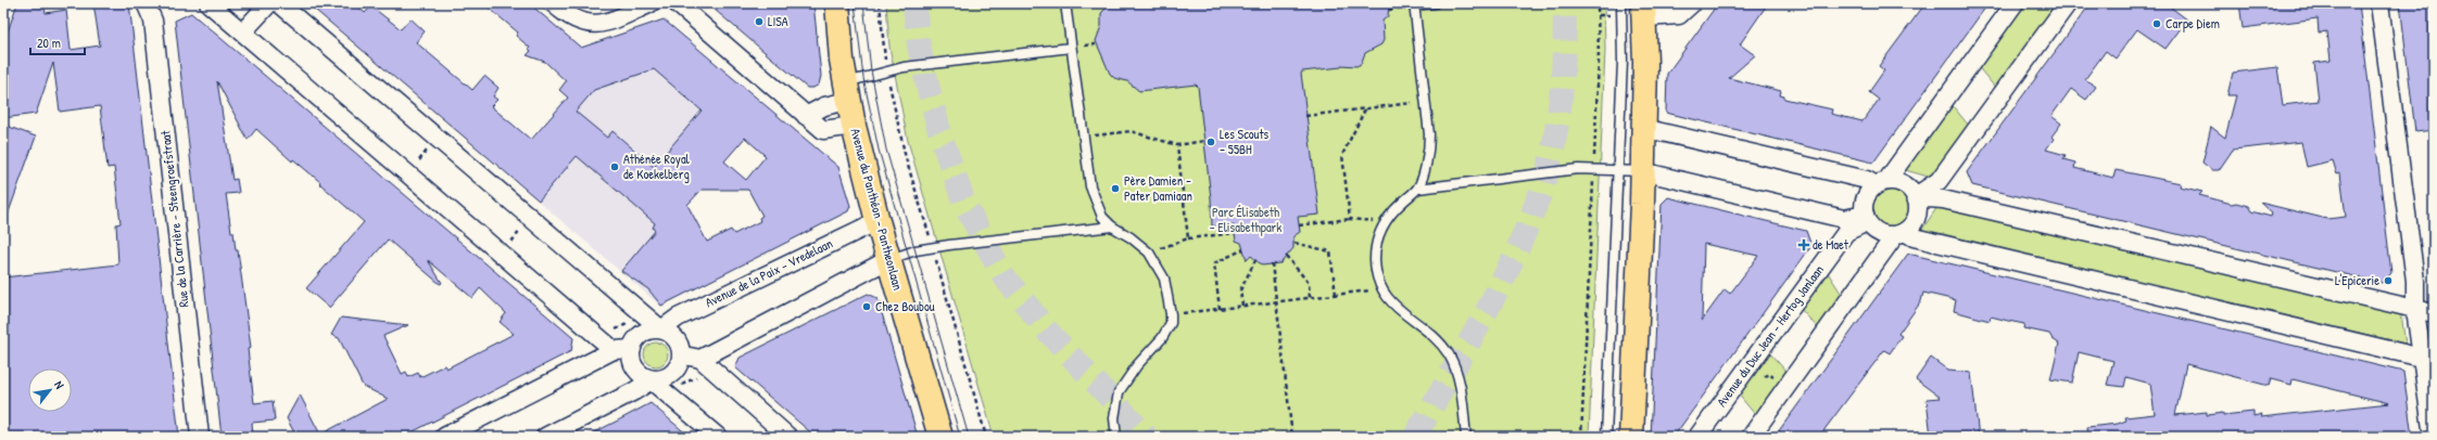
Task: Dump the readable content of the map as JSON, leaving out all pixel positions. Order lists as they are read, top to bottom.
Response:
{
  "streets": {
    "main road": ["Avenue du Panthéon - Pantheonlaan"],
    "street": ["Rue de la Carrière - Steengroefstraat", "Avenue de la Paix - Vredelaan", "Avenue du Duc Jean - Hertog Janlaan"]
  },
  "crossings": [
    ["Avenue du Panthéon - Pantheonlaan", "Avenue de la Paix - Vredelaan"]
  ],
  "parks": ["Parc Élisabeth - Elisabethpark"],
  "places": {
    "other": [
      "LISA",
      "Carpe Diem",
      "Les Scouts – 55BH",
      "Athénée Royal de Koekelberg",
      "Père Damien - Pater Damiaan",
      "L'Epicerie",
      "Chez Boubou"
    ],
    "health": ["de Maet"]
  },
  "scale_bar": "20 m",
  "north": "top right"
}
